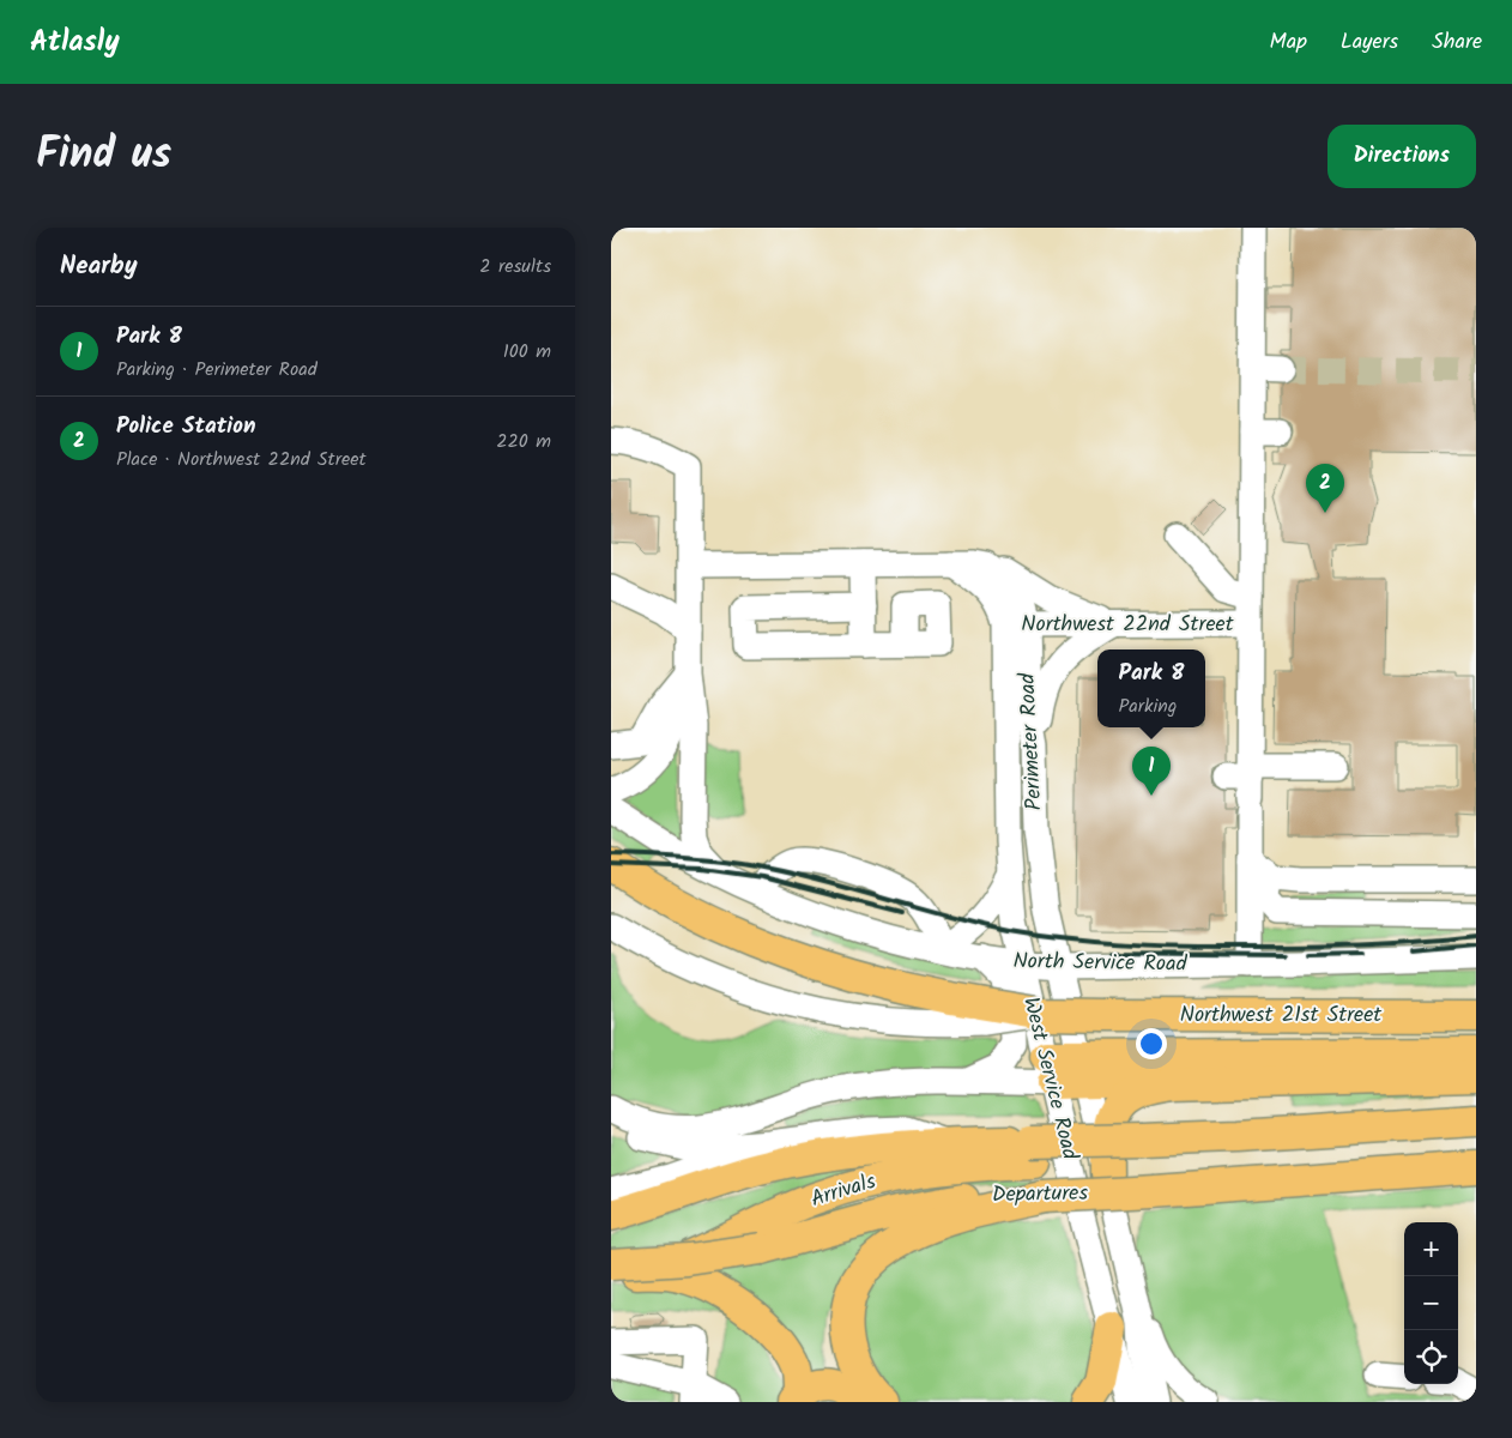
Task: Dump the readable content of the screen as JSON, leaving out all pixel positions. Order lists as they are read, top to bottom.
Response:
{
  "streets": {
    "main road": ["Northwest 21st Street", "Arrivals", "Departures"],
    "street": [
      "Northwest 22nd Street",
      "Perimeter Road",
      "North Service Road",
      "West Service Road"
    ]
  },
  "crossings": [
    ["Northwest 22nd Street", "Perimeter Road"],
    ["Perimeter Road", "North Service Road"],
    ["Perimeter Road", "West Service Road"],
    ["North Service Road", "West Service Road"]
  ],
  "page": {
    "header": "Atlasly",
    "nav": ["Map", "Layers", "Share"],
    "title": "Find us",
    "buttons": "Directions",
    "heading": ["Nearby", "2 results"],
    "list": [
      {
        "mark": "1",
        "name": "Park 8",
        "note": "Parking · Perimeter Road",
        "value": "100 m"
      },
      {
        "mark": "2",
        "name": "Police Station",
        "note": "Place · Northwest 22nd Street",
        "value": "220 m"
      }
    ],
    "pins": ["2", "1"],
    "popup": ["Park 8", "Parking"],
    "map_buttons": ["+", "−"]
  }
}
